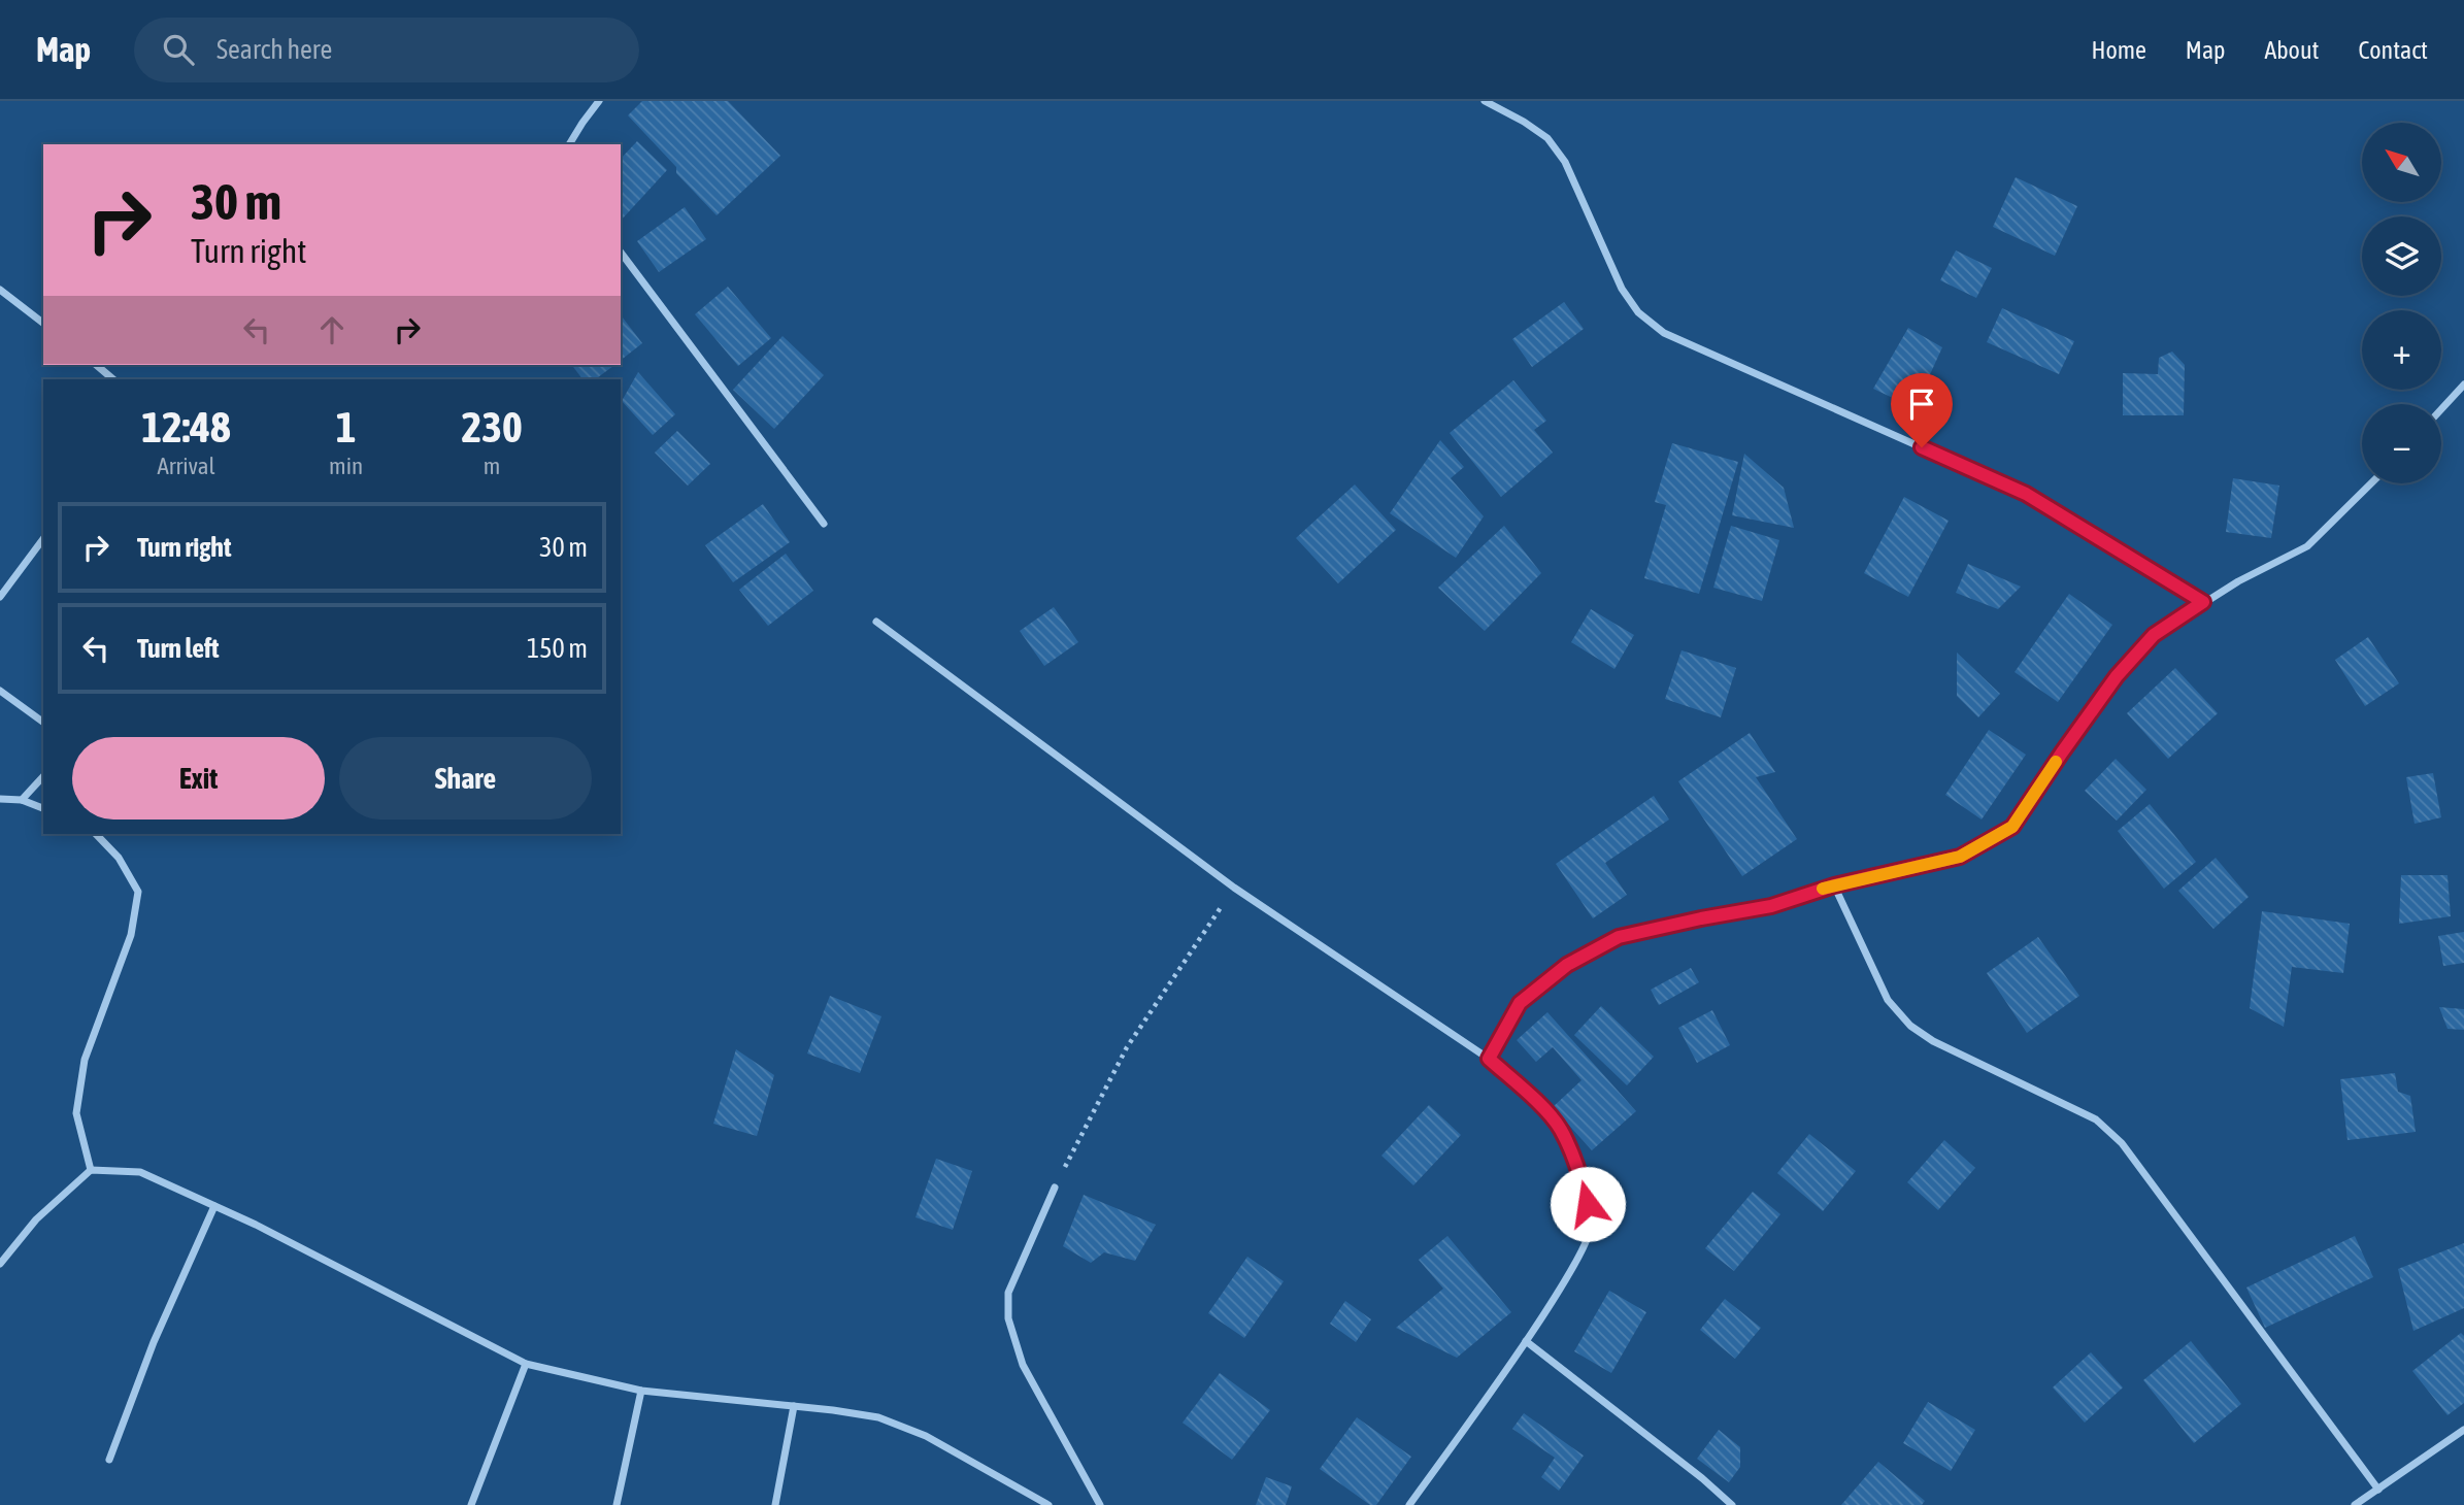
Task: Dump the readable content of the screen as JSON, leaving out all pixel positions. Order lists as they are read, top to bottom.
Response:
{
  "north": "top left",
  "page": {
    "header": "Map",
    "search": "Search here",
    "nav": [
      "Home",
      "Map",
      "About",
      "Contact"
    ],
    "map_buttons": ["+", "−"],
    "turn": ["30 m", "Turn right"],
    "eta": [
      "12:48",
      "Arrival",
      "1",
      "min",
      "230",
      "m"
    ],
    "list": [
      {
        "name": "Turn right",
        "value": "30 m"
      },
      {
        "name": "Turn left",
        "value": "150 m"
      }
    ],
    "buttons": ["Exit", "Share"]
  }
}
